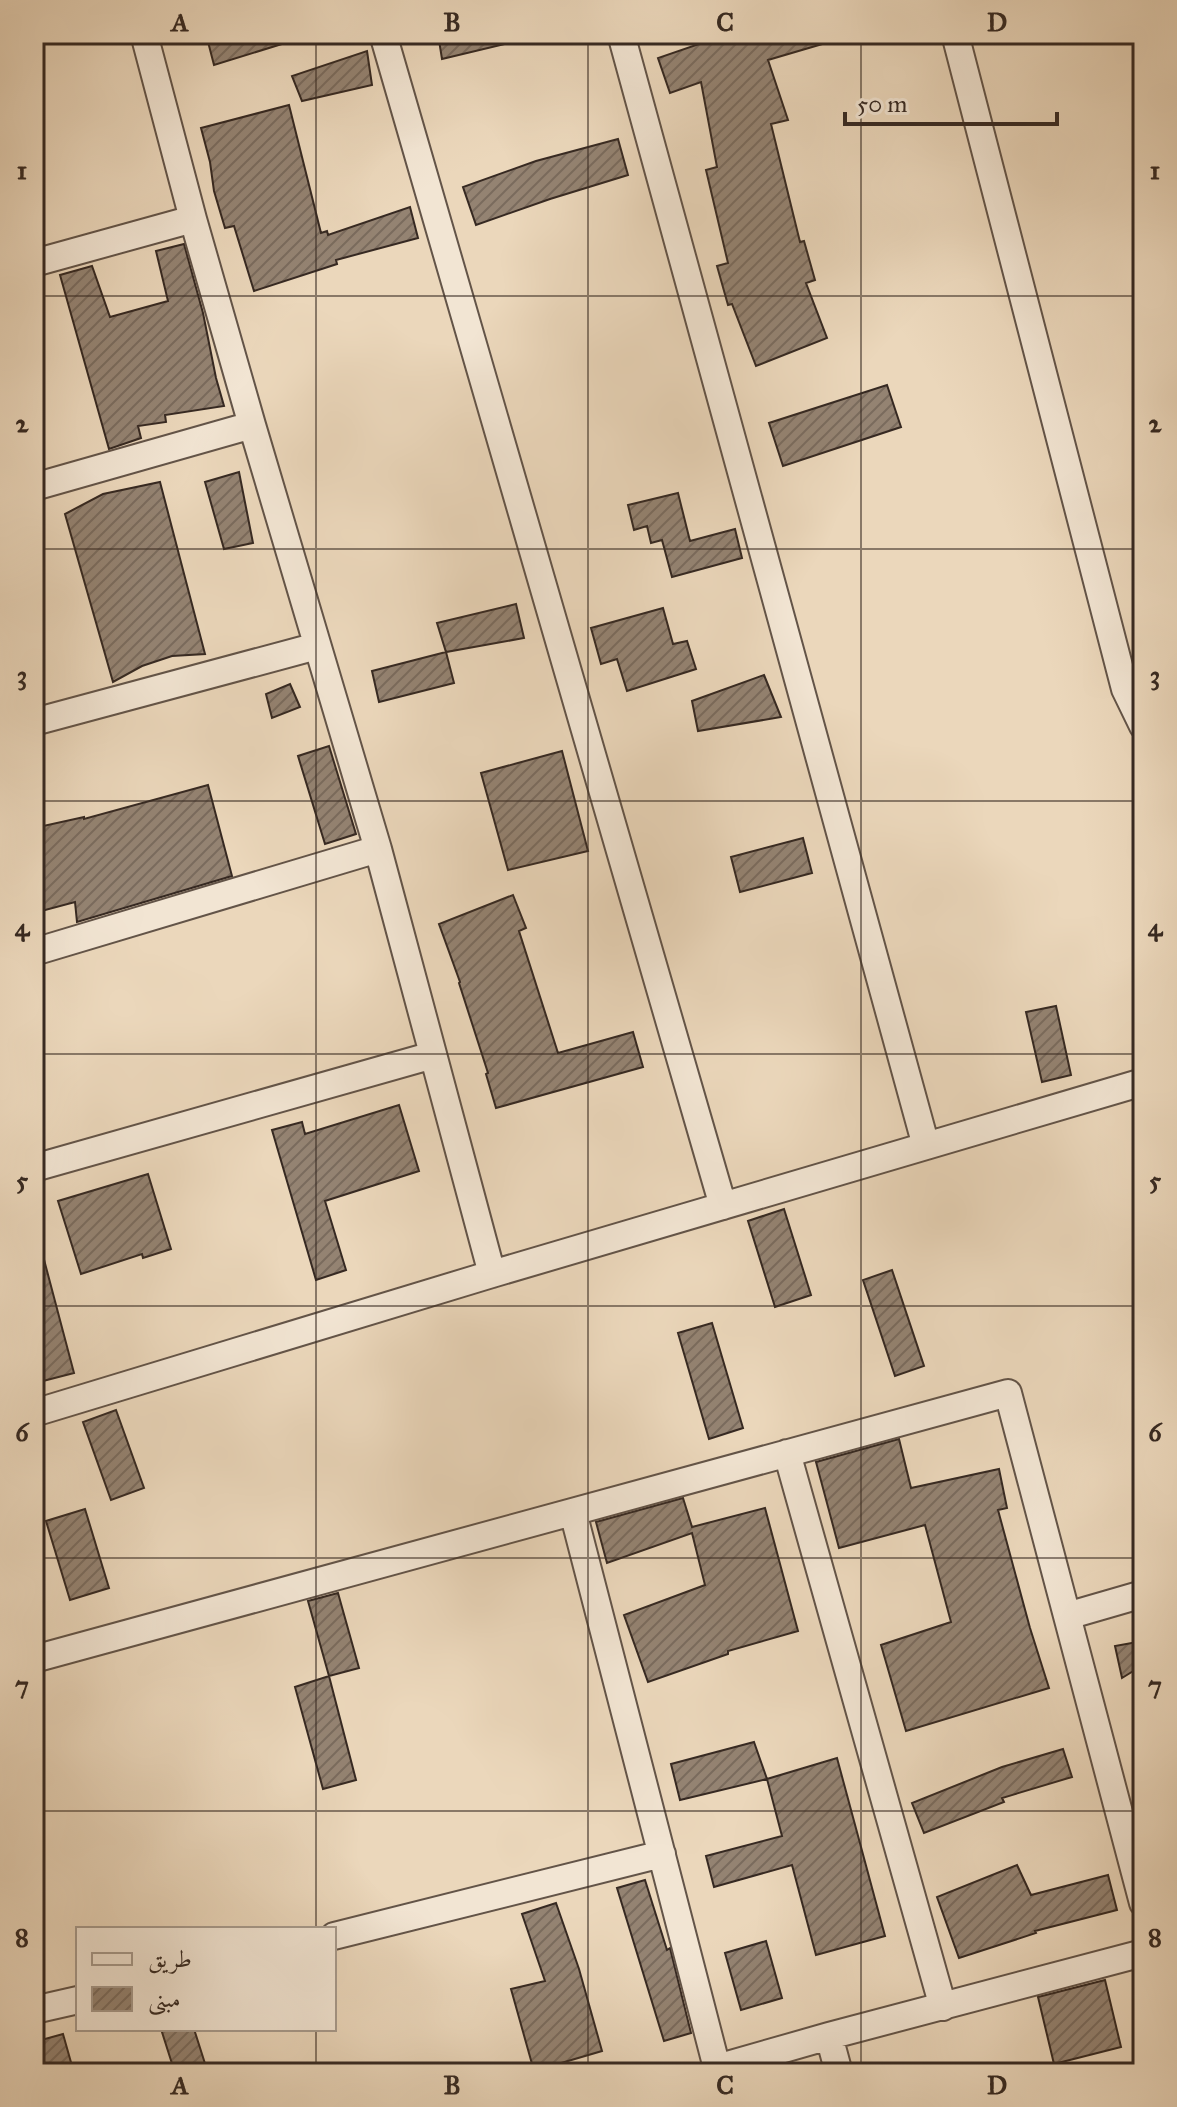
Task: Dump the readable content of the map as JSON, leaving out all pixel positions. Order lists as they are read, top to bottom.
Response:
{
  "legend": ["طريق", "مبنى"],
  "scale_bar": "50 m",
  "grid": {
    "columns": [
      "A",
      "B",
      "C",
      "D"
    ],
    "rows": [
      "1",
      "2",
      "3",
      "4",
      "5",
      "6",
      "7",
      "8"
    ]
  }
}
